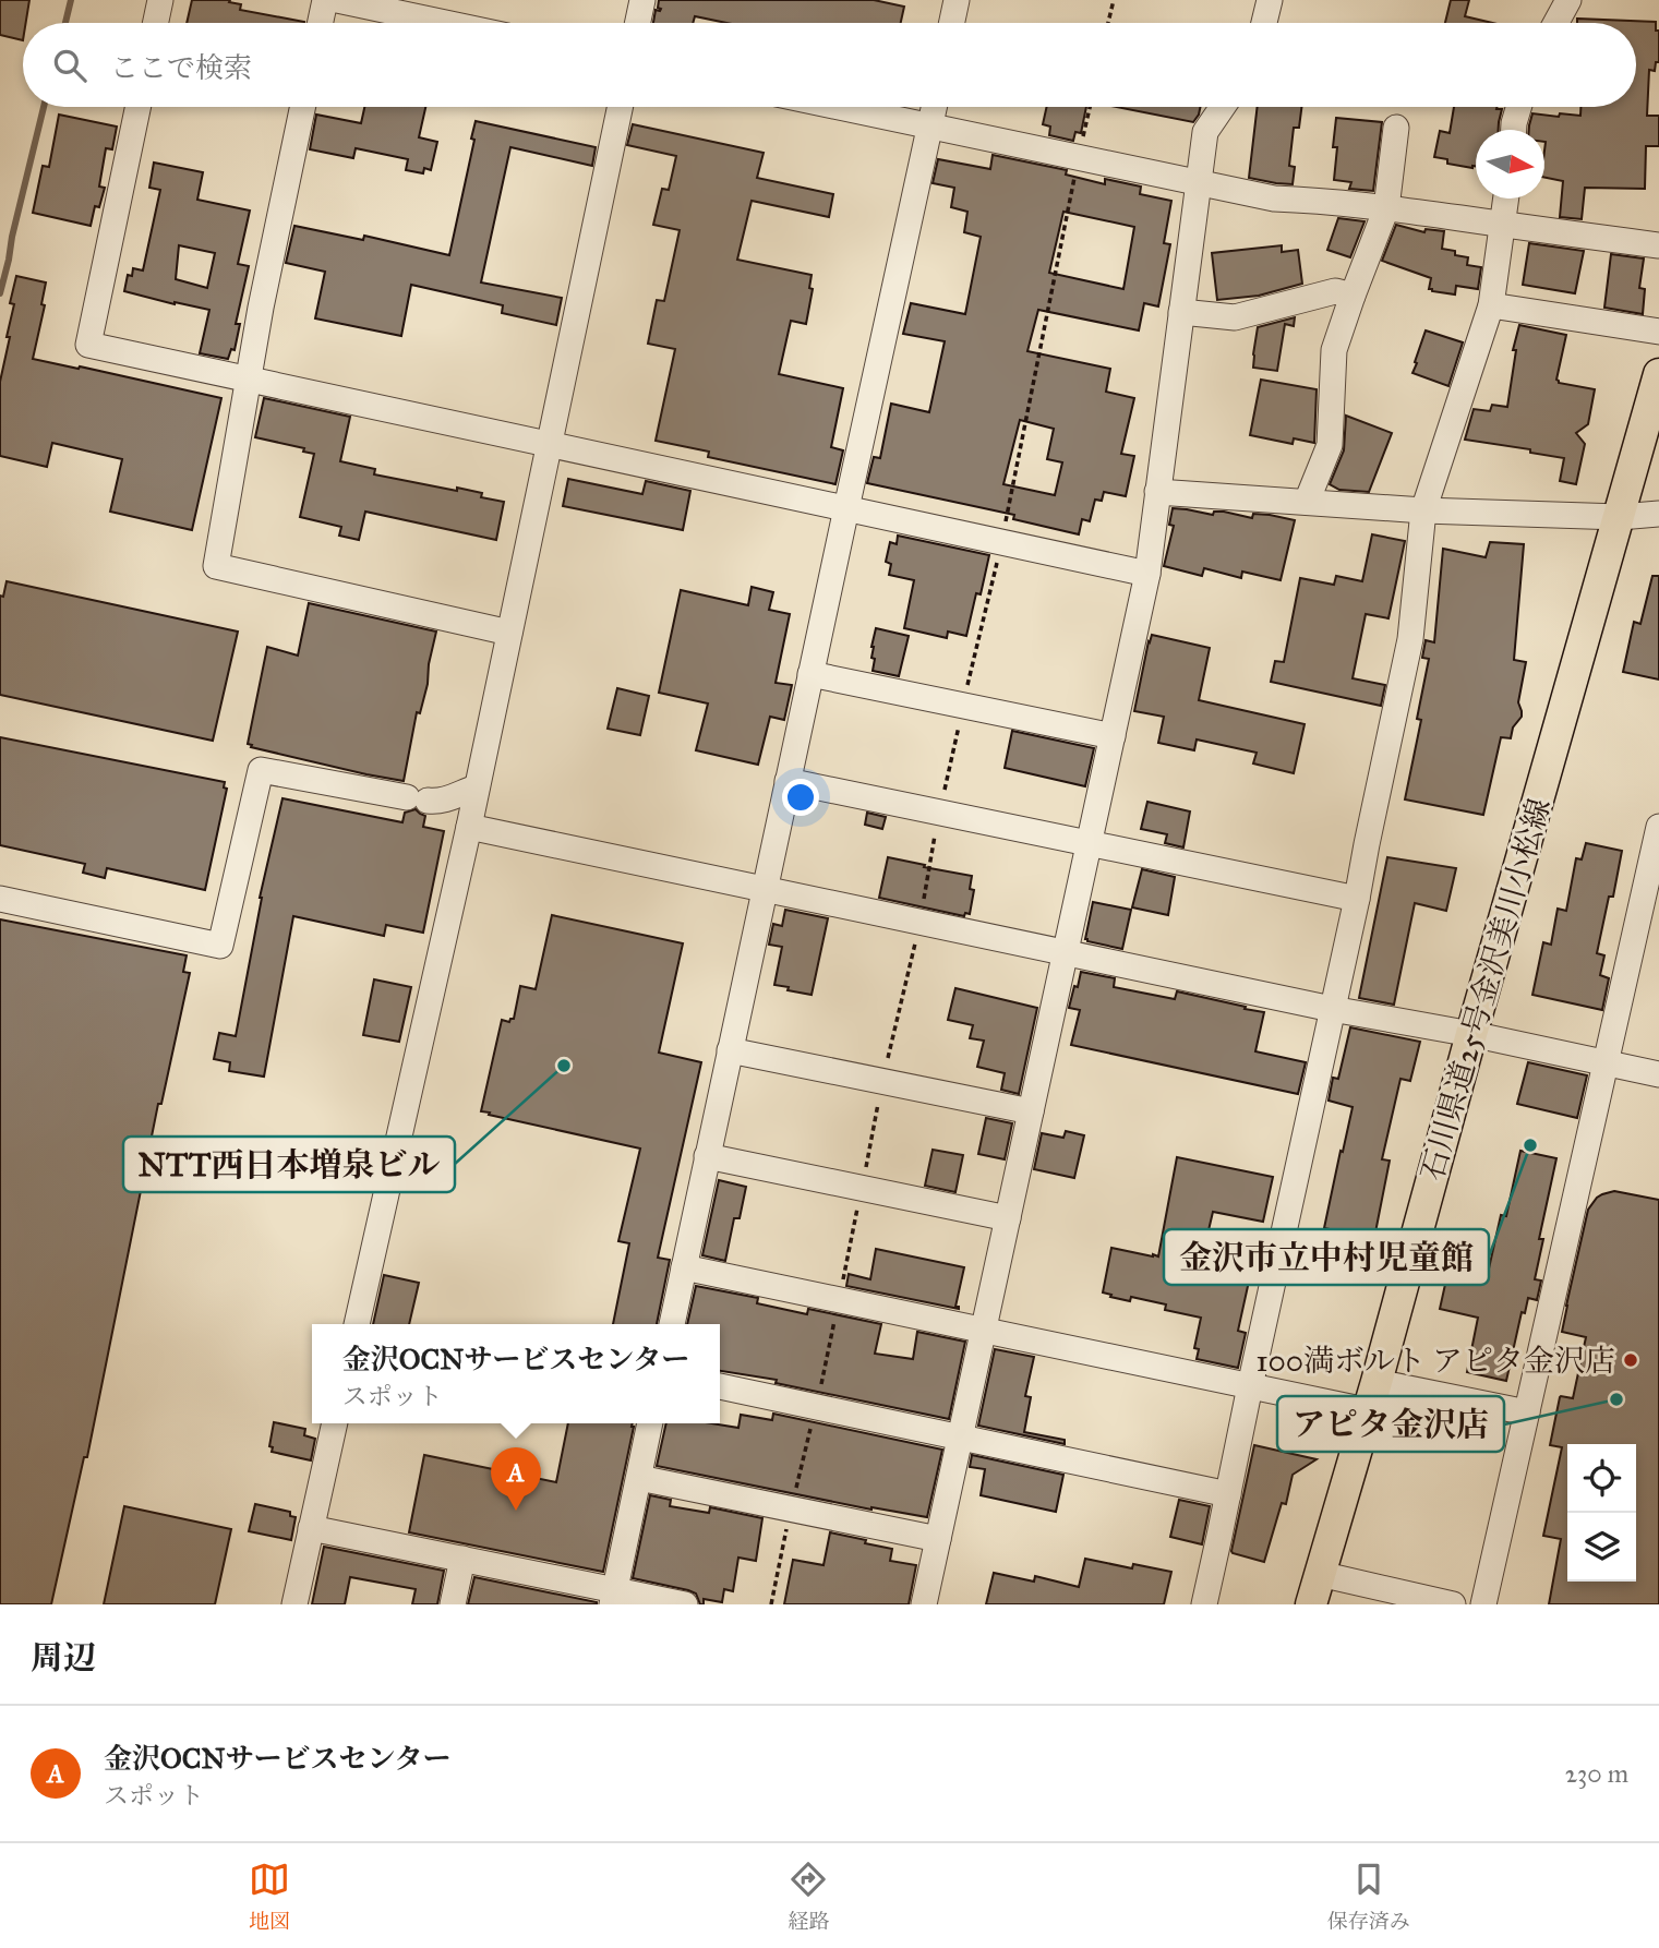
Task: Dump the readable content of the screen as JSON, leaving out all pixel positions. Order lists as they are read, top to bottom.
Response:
{
  "streets": {
    "main road": ["石川県道25号金沢美川小松線"]
  },
  "places": [
    "NTT西日本増泉ビル",
    "金沢市立中村児童館",
    "100満ボルト アピタ金沢店",
    "アピタ金沢店"
  ],
  "north": "right",
  "page": {
    "search": "ここで検索",
    "popup": ["金沢OCNサービスセンター", "スポット"],
    "pins": "A",
    "heading": "周辺",
    "list": [
      {
        "mark": "A",
        "name": "金沢OCNサービスセンター",
        "note": "スポット",
        "value": "230 m"
      }
    ],
    "nav": ["地図", "経路", "保存済み"]
  }
}
